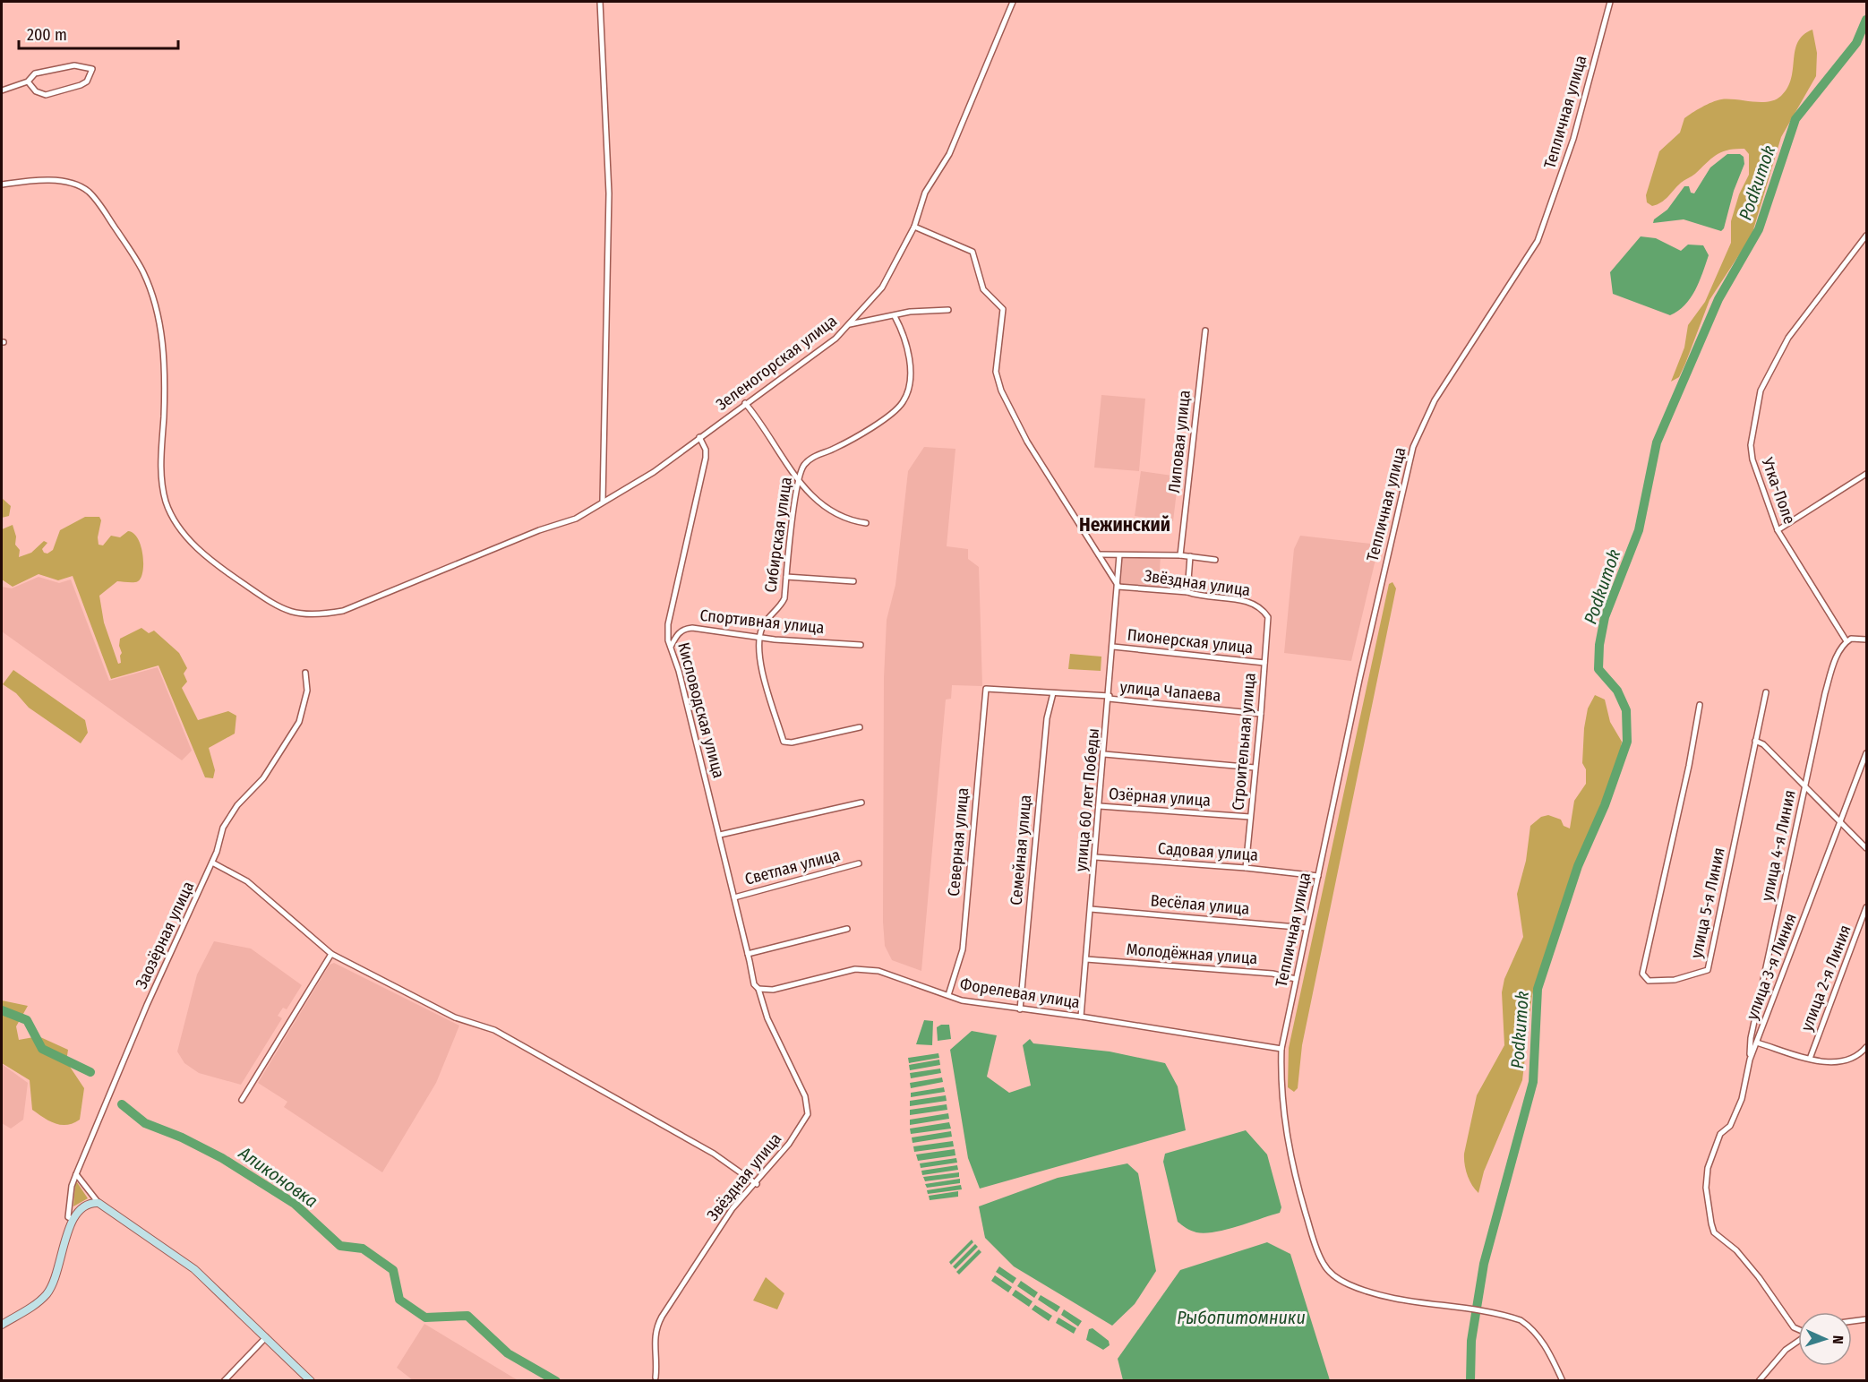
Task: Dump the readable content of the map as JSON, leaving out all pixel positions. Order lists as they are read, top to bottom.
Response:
{
  "streets": {
    "street": [
      "Тепличная улица",
      "Зеленогорская улица",
      "Липовая улица",
      "Утка-Поле",
      "Сибирская улица",
      "Звёздная улица",
      "Спортивная улица",
      "Пионерская улица",
      "улица Чапаева",
      "Кисловодская улица",
      "Строительная улица",
      "Озёрная улица",
      "улица 60 лет Победы",
      "Северная улица",
      "улица 4-я Линия",
      "Семейная улица",
      "Садовая улица",
      "Светлая улица",
      "улица 5-я Линия",
      "Весёлая улица",
      "Заозёрная улица",
      "Молодёжная улица",
      "улица 3-я Линия",
      "улица 2-я Линия",
      "Форелевая улица"
    ]
  },
  "crossings": [
    ["Тепличная улица", "Садовая улица"],
    ["Тепличная улица", "Весёлая улица"],
    ["Тепличная улица", "Молодёжная улица"],
    ["Тепличная улица", "Форелевая улица"],
    ["Зеленогорская улица", "Кисловодская улица"],
    ["Утка-Поле", "улица 4-я Линия"],
    ["Сибирская улица", "Спортивная улица"],
    ["Звёздная улица", "Кисловодская улица"],
    ["Звёздная улица", "Строительная улица"],
    ["Звёздная улица", "улица 60 лет Победы"],
    ["Звёздная улица", "Форелевая улица"],
    ["Спортивная улица", "Кисловодская улица"],
    ["Пионерская улица", "Строительная улица"],
    ["Пионерская улица", "улица 60 лет Победы"],
    ["улица Чапаева", "Строительная улица"],
    ["улица Чапаева", "улица 60 лет Победы"],
    ["улица Чапаева", "Северная улица"],
    ["улица Чапаева", "Семейная улица"],
    ["Кисловодская улица", "Светлая улица"],
    ["Кисловодская улица", "Форелевая улица"],
    ["Строительная улица", "Озёрная улица"],
    ["Строительная улица", "Садовая улица"],
    ["Озёрная улица", "улица 60 лет Победы"],
    ["улица 60 лет Победы", "Садовая улица"],
    ["улица 60 лет Победы", "Весёлая улица"],
    ["улица 60 лет Победы", "Молодёжная улица"],
    ["улица 60 лет Победы", "Форелевая улица"],
    ["Северная улица", "Форелевая улица"],
    ["улица 4-я Линия", "улица 3-я Линия"],
    ["Семейная улица", "Форелевая улица"]
  ],
  "districts": ["Нежинский"],
  "water": ["Podkumok", "Аликоновка", "Рыбопитомники"],
  "scale_bar": "200 m",
  "north": "right"
}
